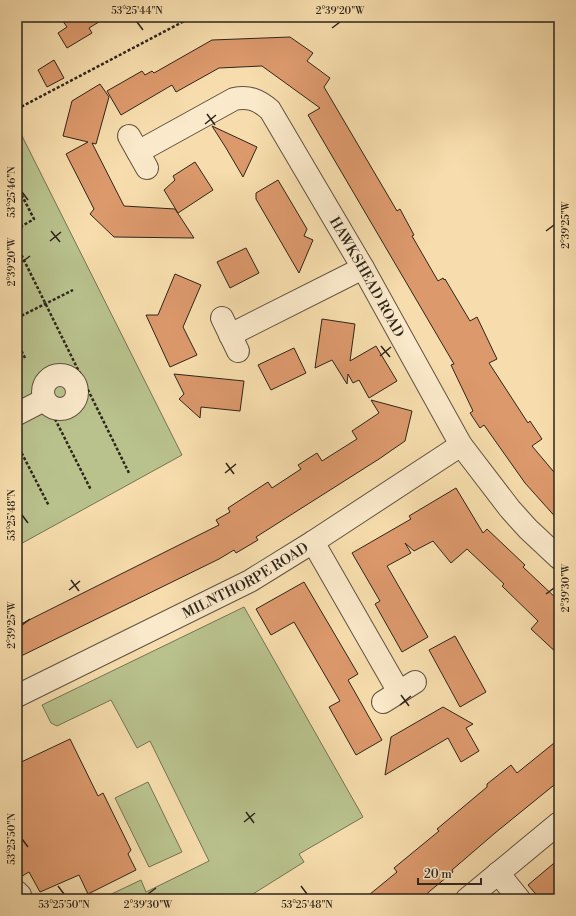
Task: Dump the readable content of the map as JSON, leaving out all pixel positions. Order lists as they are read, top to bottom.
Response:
{
  "streets": {
    "street": ["HAWKSHEAD ROAD", "MILNTHORPE ROAD"]
  },
  "crossings": [
    ["HAWKSHEAD ROAD", "MILNTHORPE ROAD"]
  ],
  "scale_bar": "20 m",
  "coordinates": [
    "53°25'44\"N",
    "2°39'20\"W",
    "53°25'46\"N",
    "2°39'25\"W",
    "53°25'48\"N",
    "2°39'30\"W",
    "53°25'50\"N"
  ]
}
